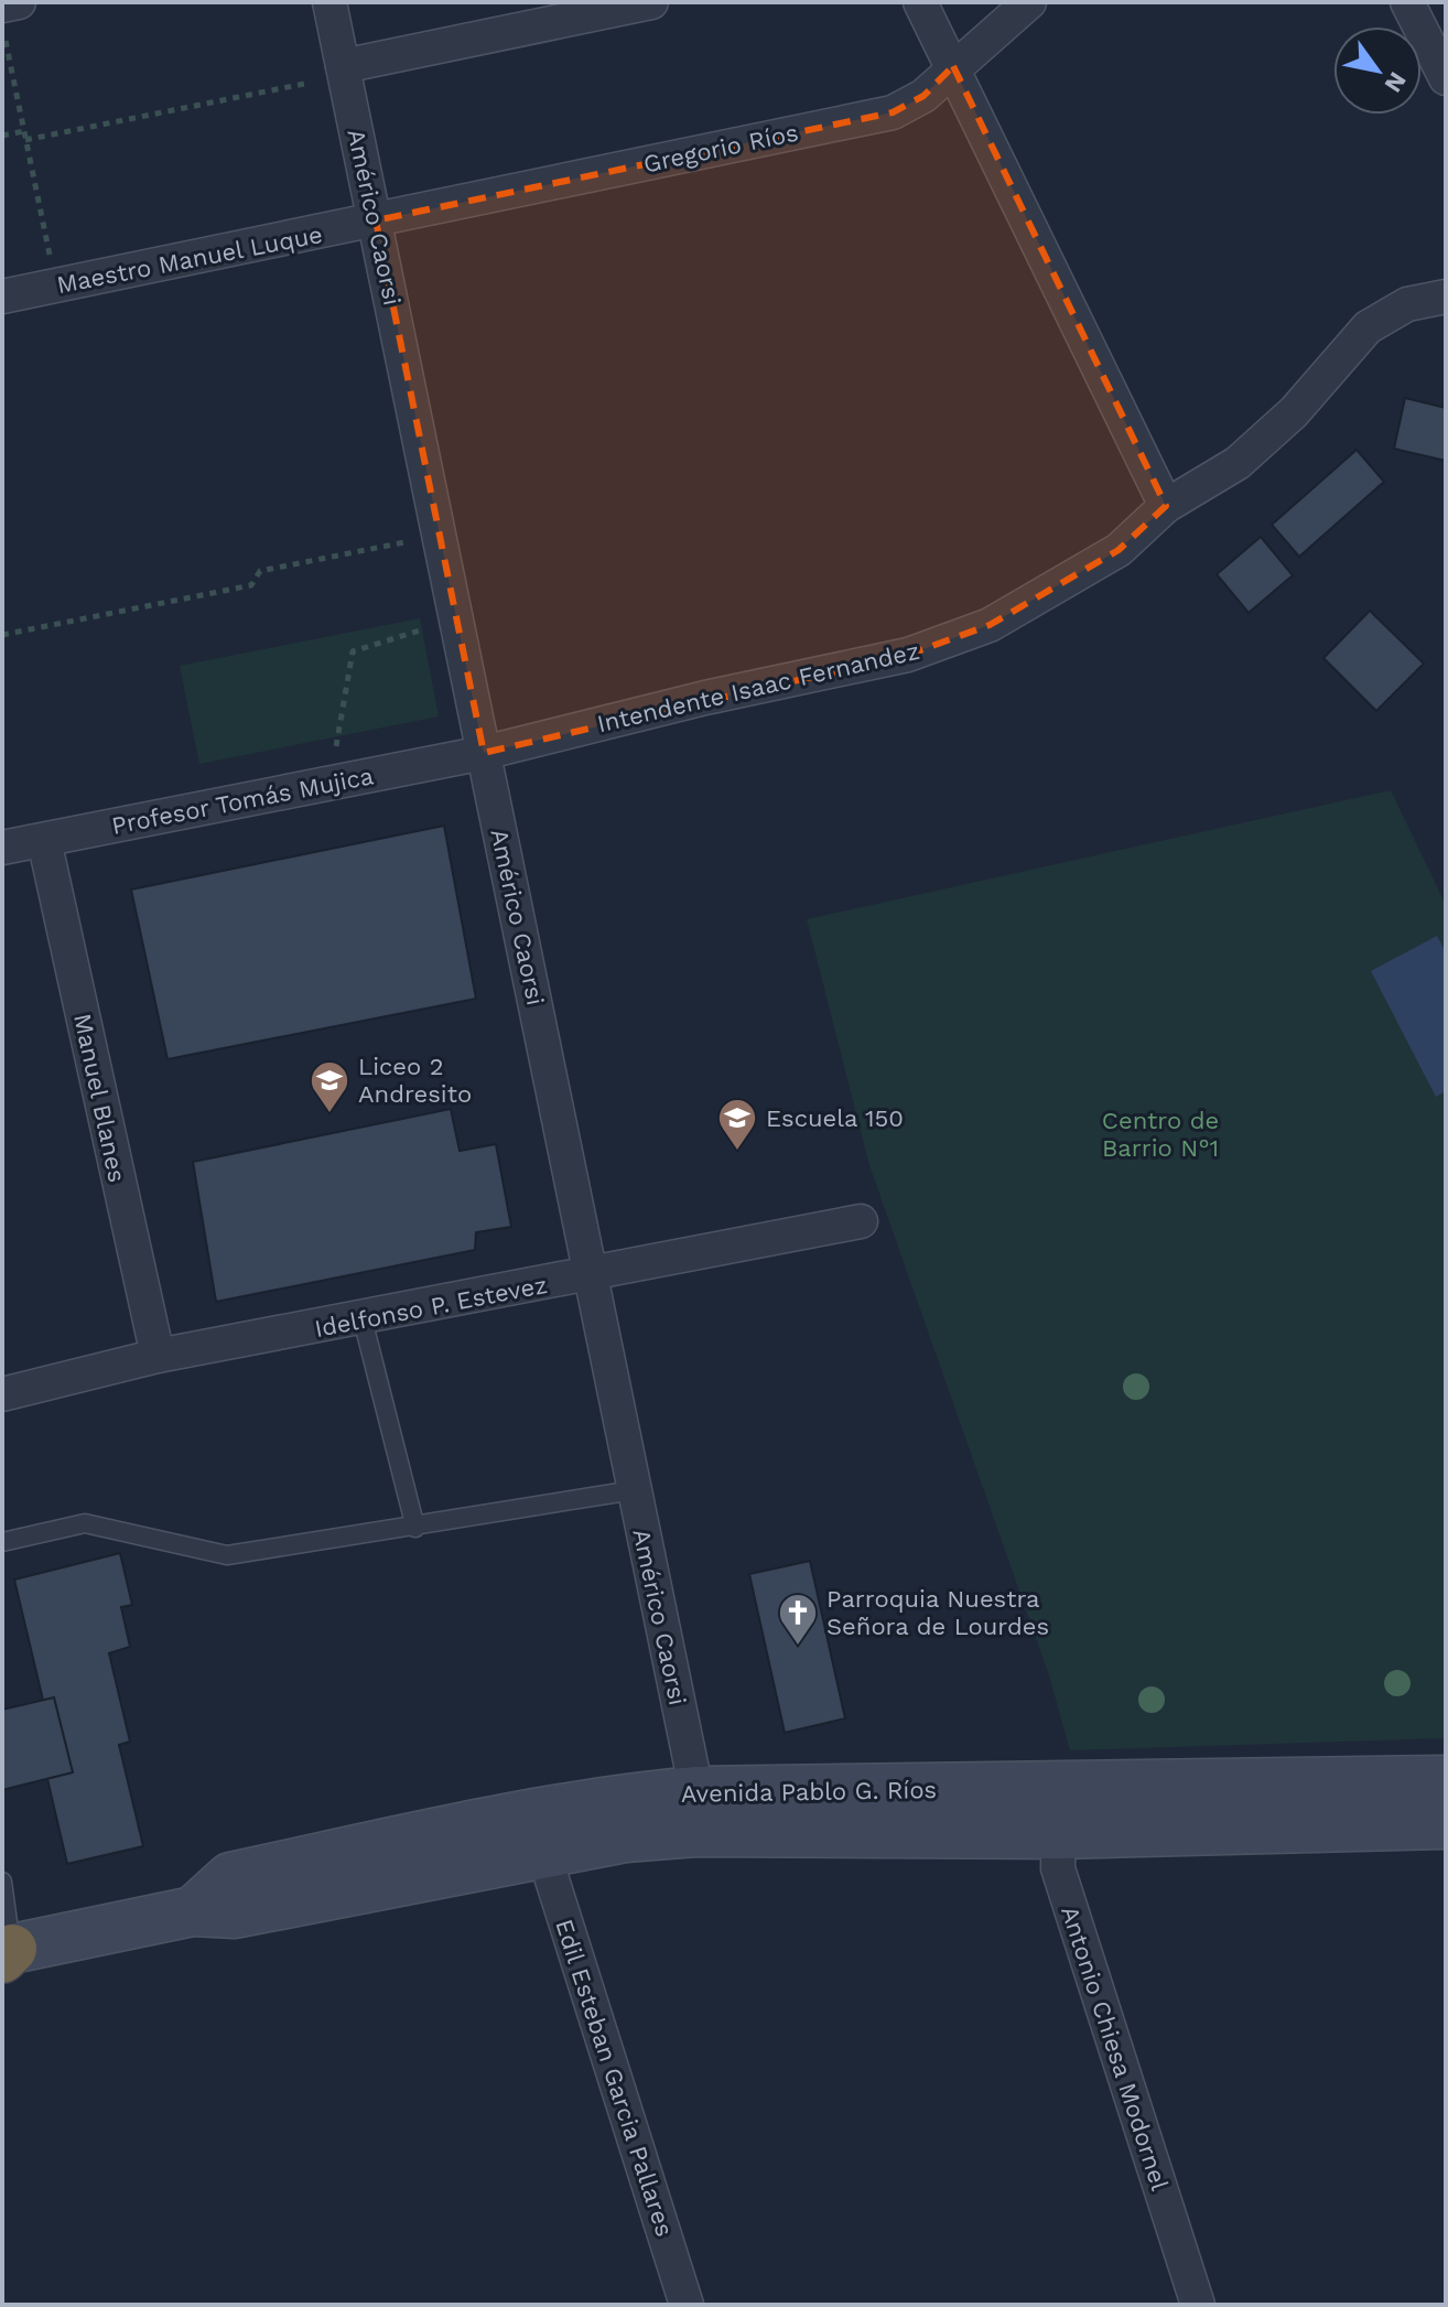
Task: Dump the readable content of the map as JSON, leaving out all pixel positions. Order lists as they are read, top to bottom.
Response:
{
  "streets": {
    "street": [
      "Gregorio Ríos",
      "Américo Caorsi",
      "Maestro Manuel Luque",
      "Intendente Isaac Fernandez",
      "Profesor Tomás Mujica",
      "Manuel Blanes",
      "Idelfonso P. Estevez",
      "Avenida Pablo G. Ríos",
      "Antonio Chiesa Modornel",
      "Edil Esteban Garcia Pallares"
    ]
  },
  "crossings": [
    ["Gregorio Ríos", "Américo Caorsi"],
    ["Gregorio Ríos", "Maestro Manuel Luque"],
    ["Américo Caorsi", "Maestro Manuel Luque"],
    ["Américo Caorsi", "Intendente Isaac Fernandez"],
    ["Américo Caorsi", "Profesor Tomás Mujica"],
    ["Américo Caorsi", "Idelfonso P. Estevez"],
    ["Américo Caorsi", "Avenida Pablo G. Ríos"],
    ["Intendente Isaac Fernandez", "Profesor Tomás Mujica"],
    ["Profesor Tomás Mujica", "Manuel Blanes"],
    ["Manuel Blanes", "Idelfonso P. Estevez"],
    ["Avenida Pablo G. Ríos", "Antonio Chiesa Modornel"],
    ["Avenida Pablo G. Ríos", "Edil Esteban Garcia Pallares"]
  ],
  "parks": ["Centro de Barrio N°1"],
  "places": {
    "school or university": ["Liceo 2 Andresito", "Escuela 150"],
    "church": ["Parroquia Nuestra Señora de Lourdes"]
  },
  "north": "bottom right"
}
